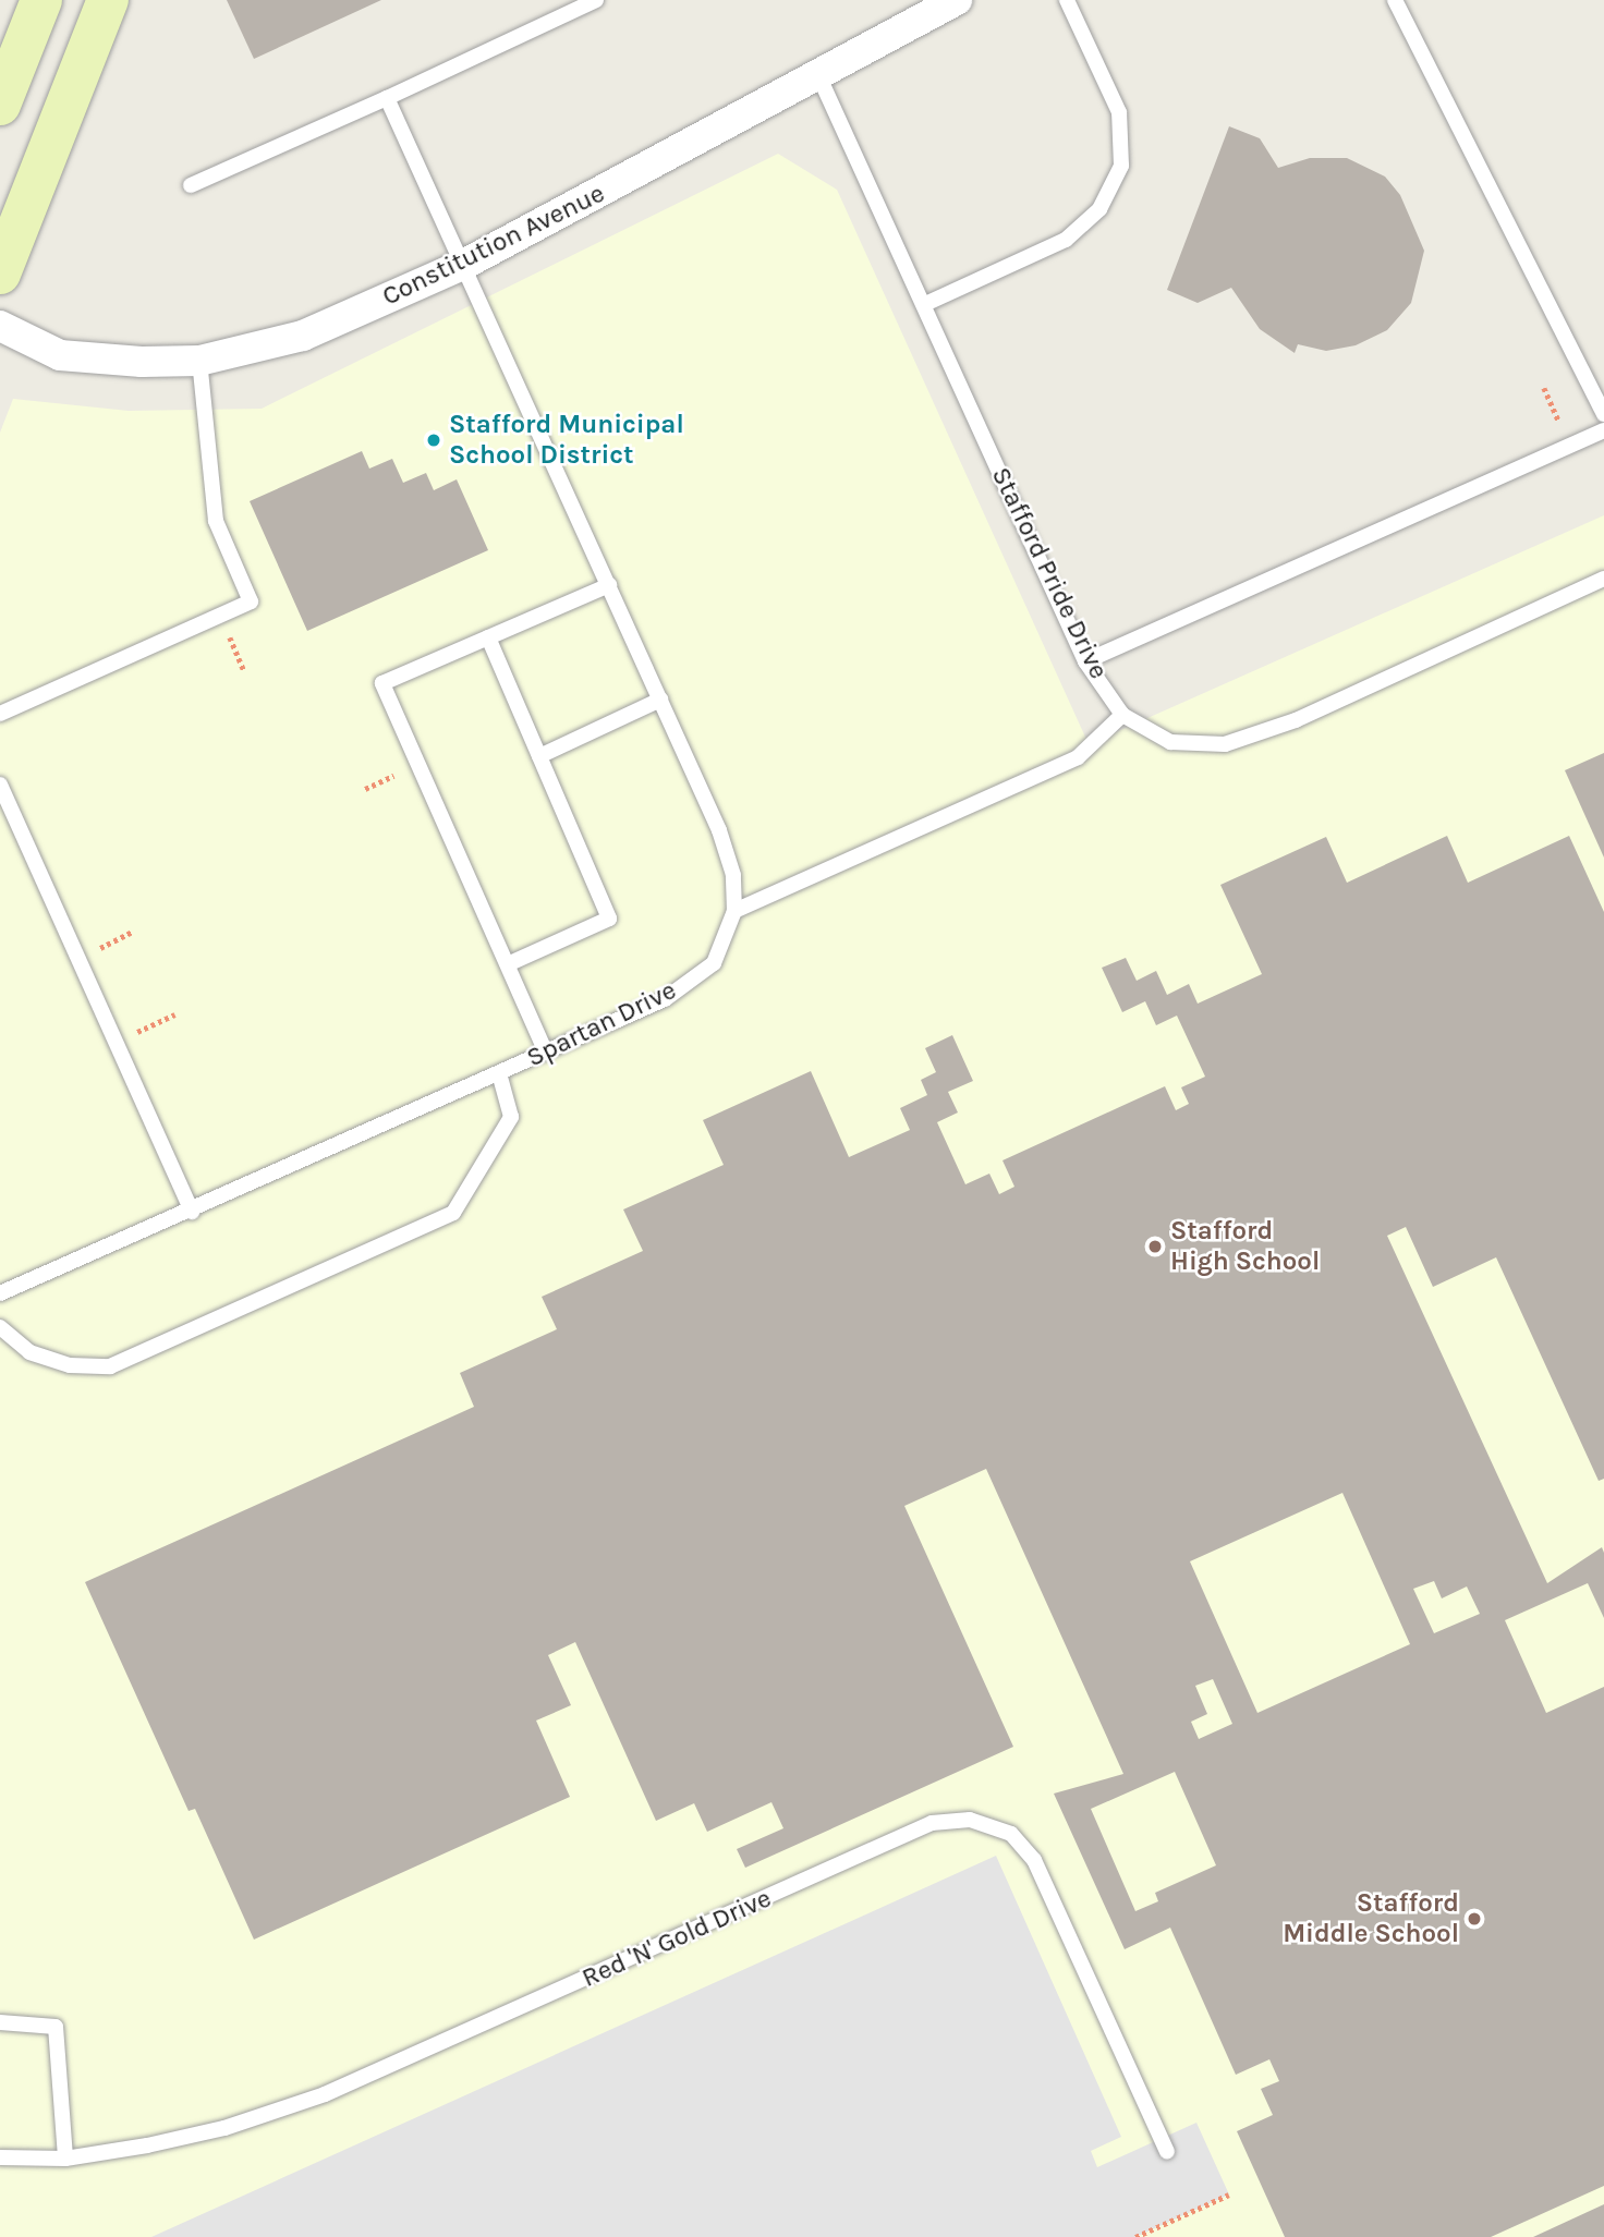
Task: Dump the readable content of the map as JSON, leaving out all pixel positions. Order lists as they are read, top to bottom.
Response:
{
  "streets": {
    "street": ["Constitution Avenue"],
    "lane": ["Stafford Pride Drive", "Spartan Drive", "Red 'N' Gold Drive"]
  },
  "crossings": [
    ["Constitution Avenue", "Stafford Pride Drive"],
    ["Constitution Avenue", "Spartan Drive"]
  ],
  "places": ["Stafford Municipal School District", "Stafford High School", "Stafford Middle School"]
}
